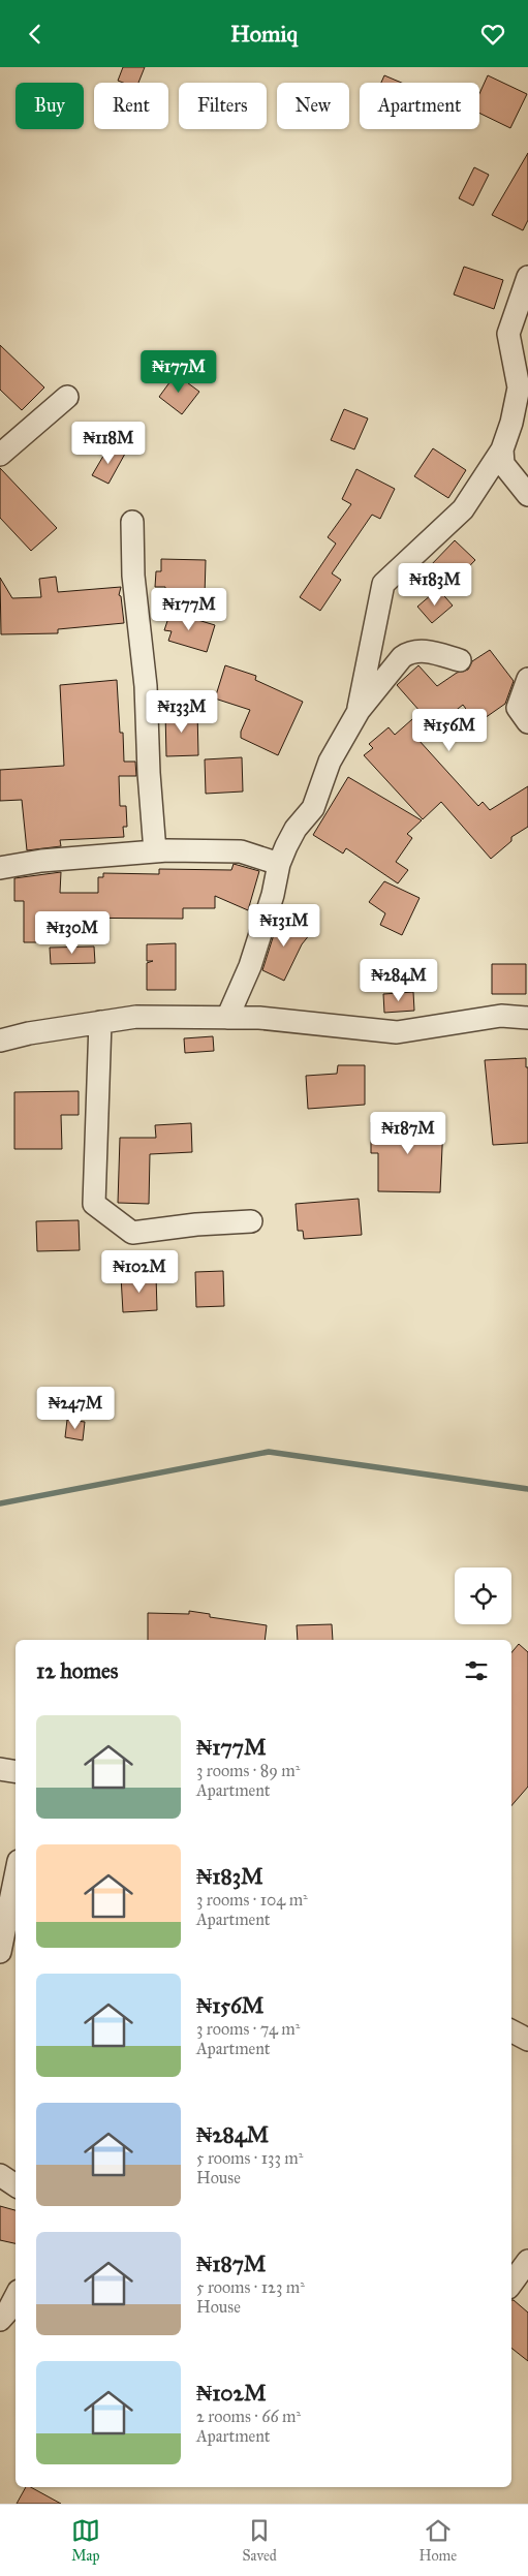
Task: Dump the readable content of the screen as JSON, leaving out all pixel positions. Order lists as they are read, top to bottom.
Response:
{
  "page": {
    "header": "Homiq",
    "chip": [
      "Buy",
      "Rent",
      "Filters",
      "New",
      "Apartment"
    ],
    "price": [
      "₦177M",
      "₦118M",
      "₦183M",
      "₦177M",
      "₦133M",
      "₦156M",
      "₦131M",
      "₦130M",
      "₦284M",
      "₦187M",
      "₦102M",
      "₦247M"
    ],
    "heading": "12 homes",
    "list": [
      {
        "name": "₦177M",
        "note": "3 rooms · 89 m² · Apartment"
      },
      {
        "name": "₦183M",
        "note": "3 rooms · 104 m² · Apartment"
      },
      {
        "name": "₦156M",
        "note": "3 rooms · 74 m² · Apartment"
      },
      {
        "name": "₦284M",
        "note": "5 rooms · 133 m² · House"
      },
      {
        "name": "₦187M",
        "note": "5 rooms · 123 m² · House"
      },
      {
        "name": "₦102M",
        "note": "2 rooms · 66 m² · Apartment"
      }
    ],
    "tabs": ["Map", "Saved", "Home"]
  }
}
